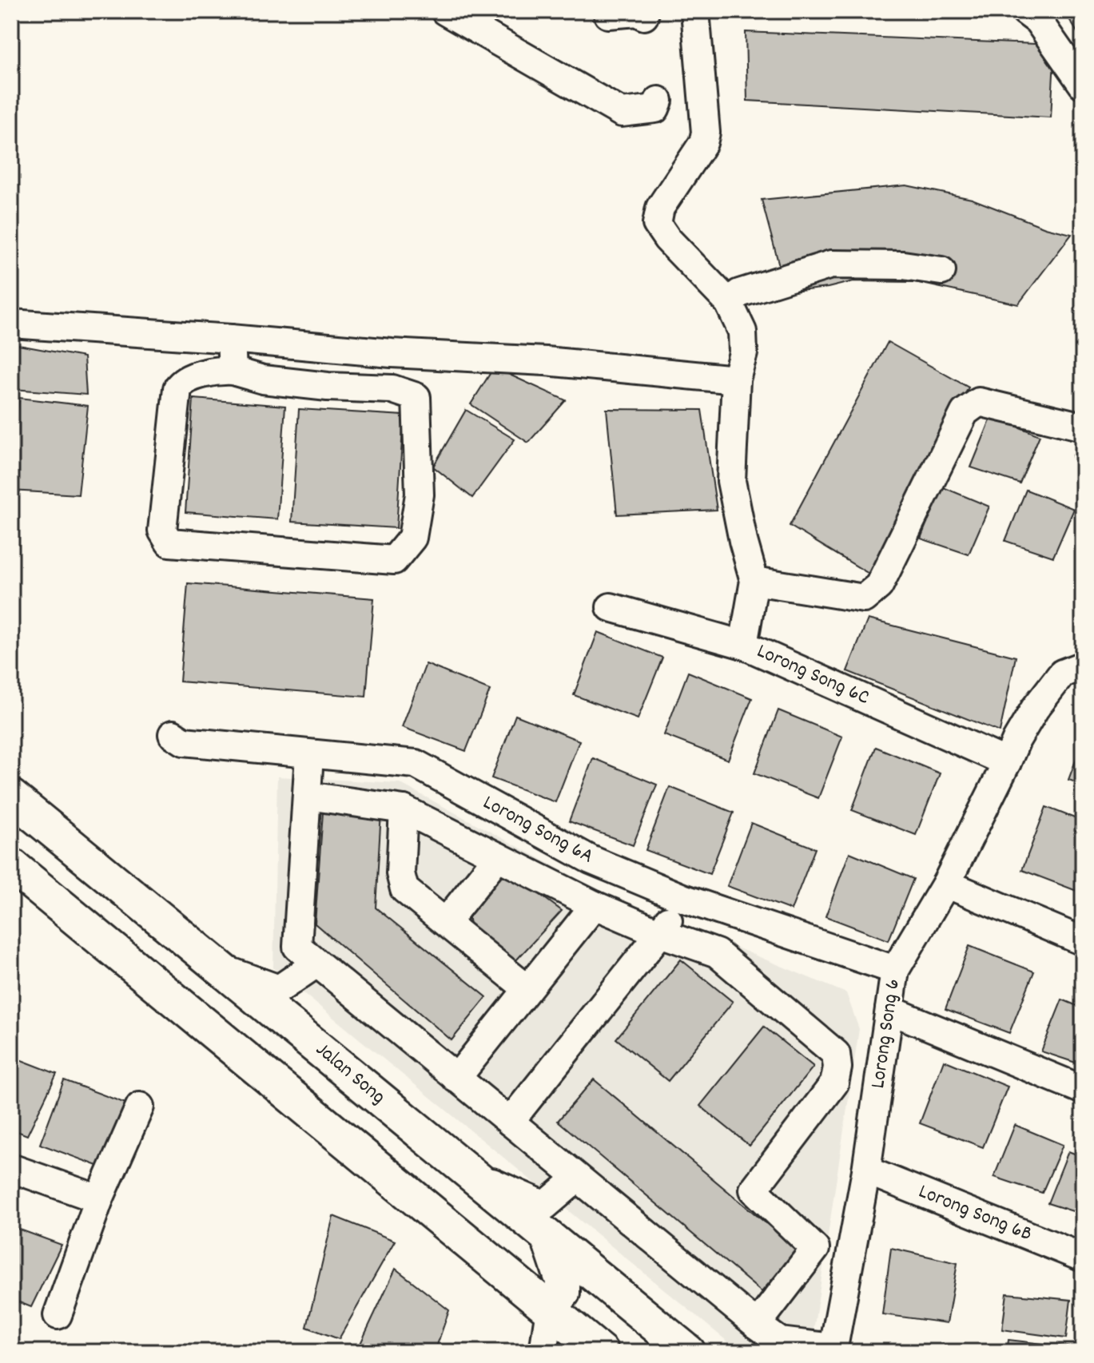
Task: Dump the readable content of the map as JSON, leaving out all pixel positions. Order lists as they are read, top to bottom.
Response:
{
  "streets": {
    "main road": ["Jalan Song"],
    "street": [
      "Lorong Song 6C",
      "Lorong Song 6A",
      "Lorong Song 6",
      "Lorong Song 6B"
    ]
  },
  "crossings": [
    ["Lorong Song 6C", "Lorong Song 6"],
    ["Lorong Song 6A", "Lorong Song 6"],
    ["Lorong Song 6", "Lorong Song 6B"]
  ]
}
